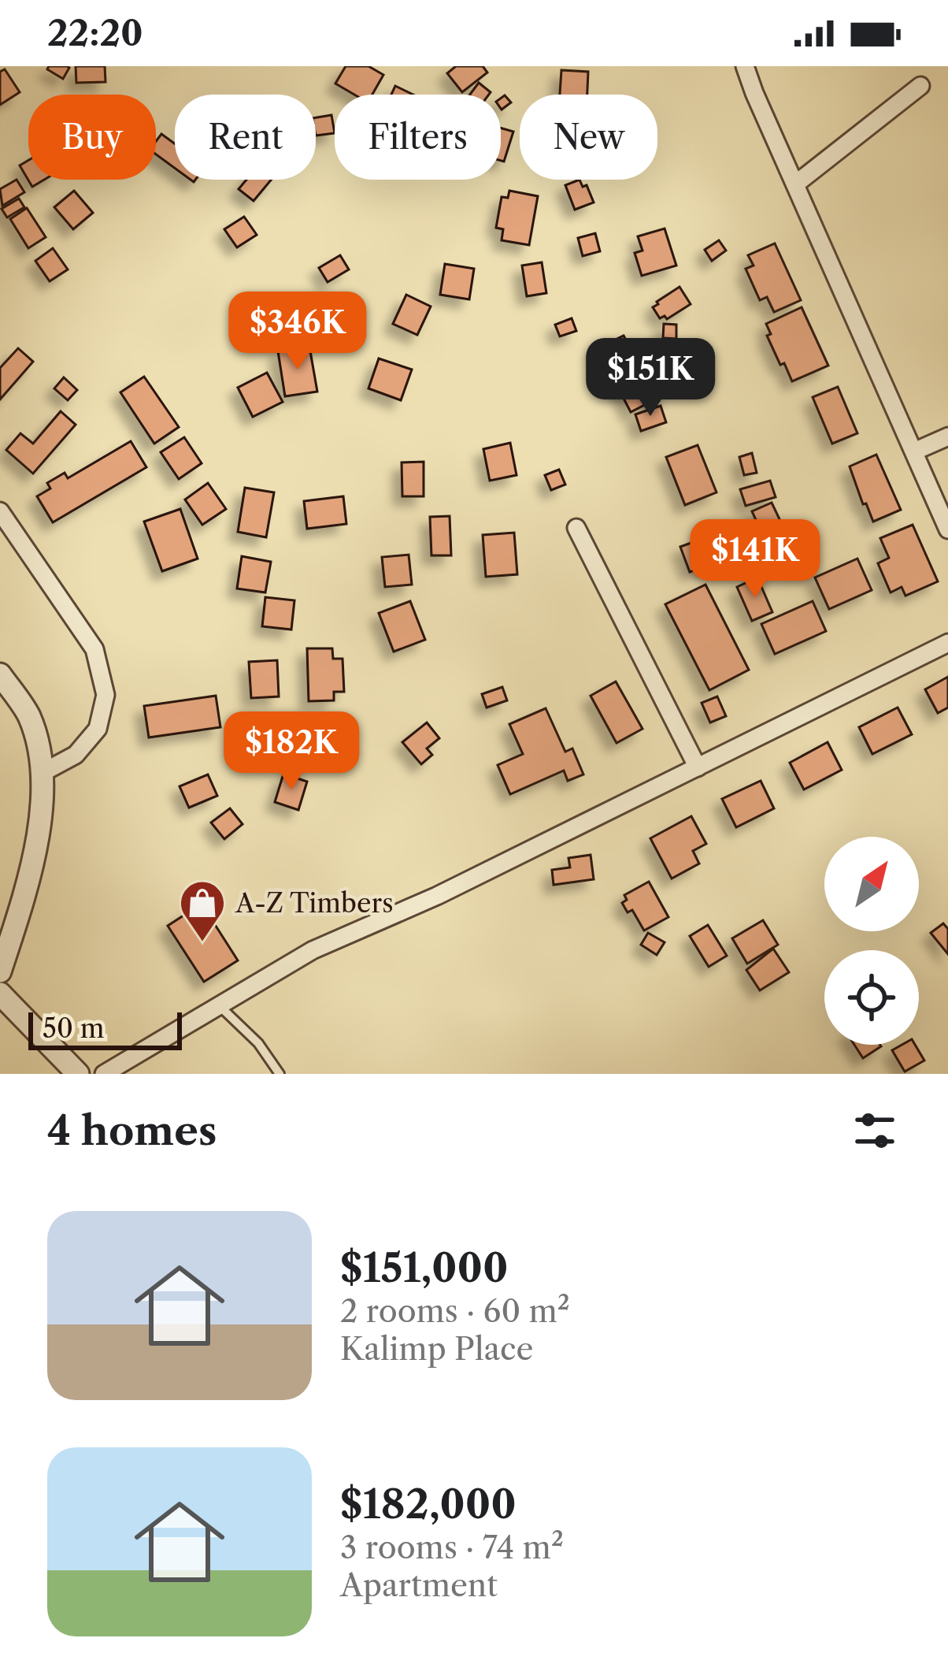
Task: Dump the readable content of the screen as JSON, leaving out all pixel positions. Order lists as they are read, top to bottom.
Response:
{
  "places": {
    "shop": ["A-Z Timbers"]
  },
  "scale_bar": "50 m",
  "north": "top right",
  "page": {
    "status": "22:20",
    "chip": [
      "Buy",
      "Rent",
      "Filters",
      "New"
    ],
    "price": [
      "$346K",
      "$151K",
      "$141K",
      "$182K"
    ],
    "scale": "50 m",
    "heading": "4 homes",
    "list": [
      {
        "name": "$151,000",
        "note": "2 rooms · 60 m² · Kalimp Place"
      },
      {
        "name": "$182,000",
        "note": "3 rooms · 74 m² · Apartment"
      }
    ]
  }
}
